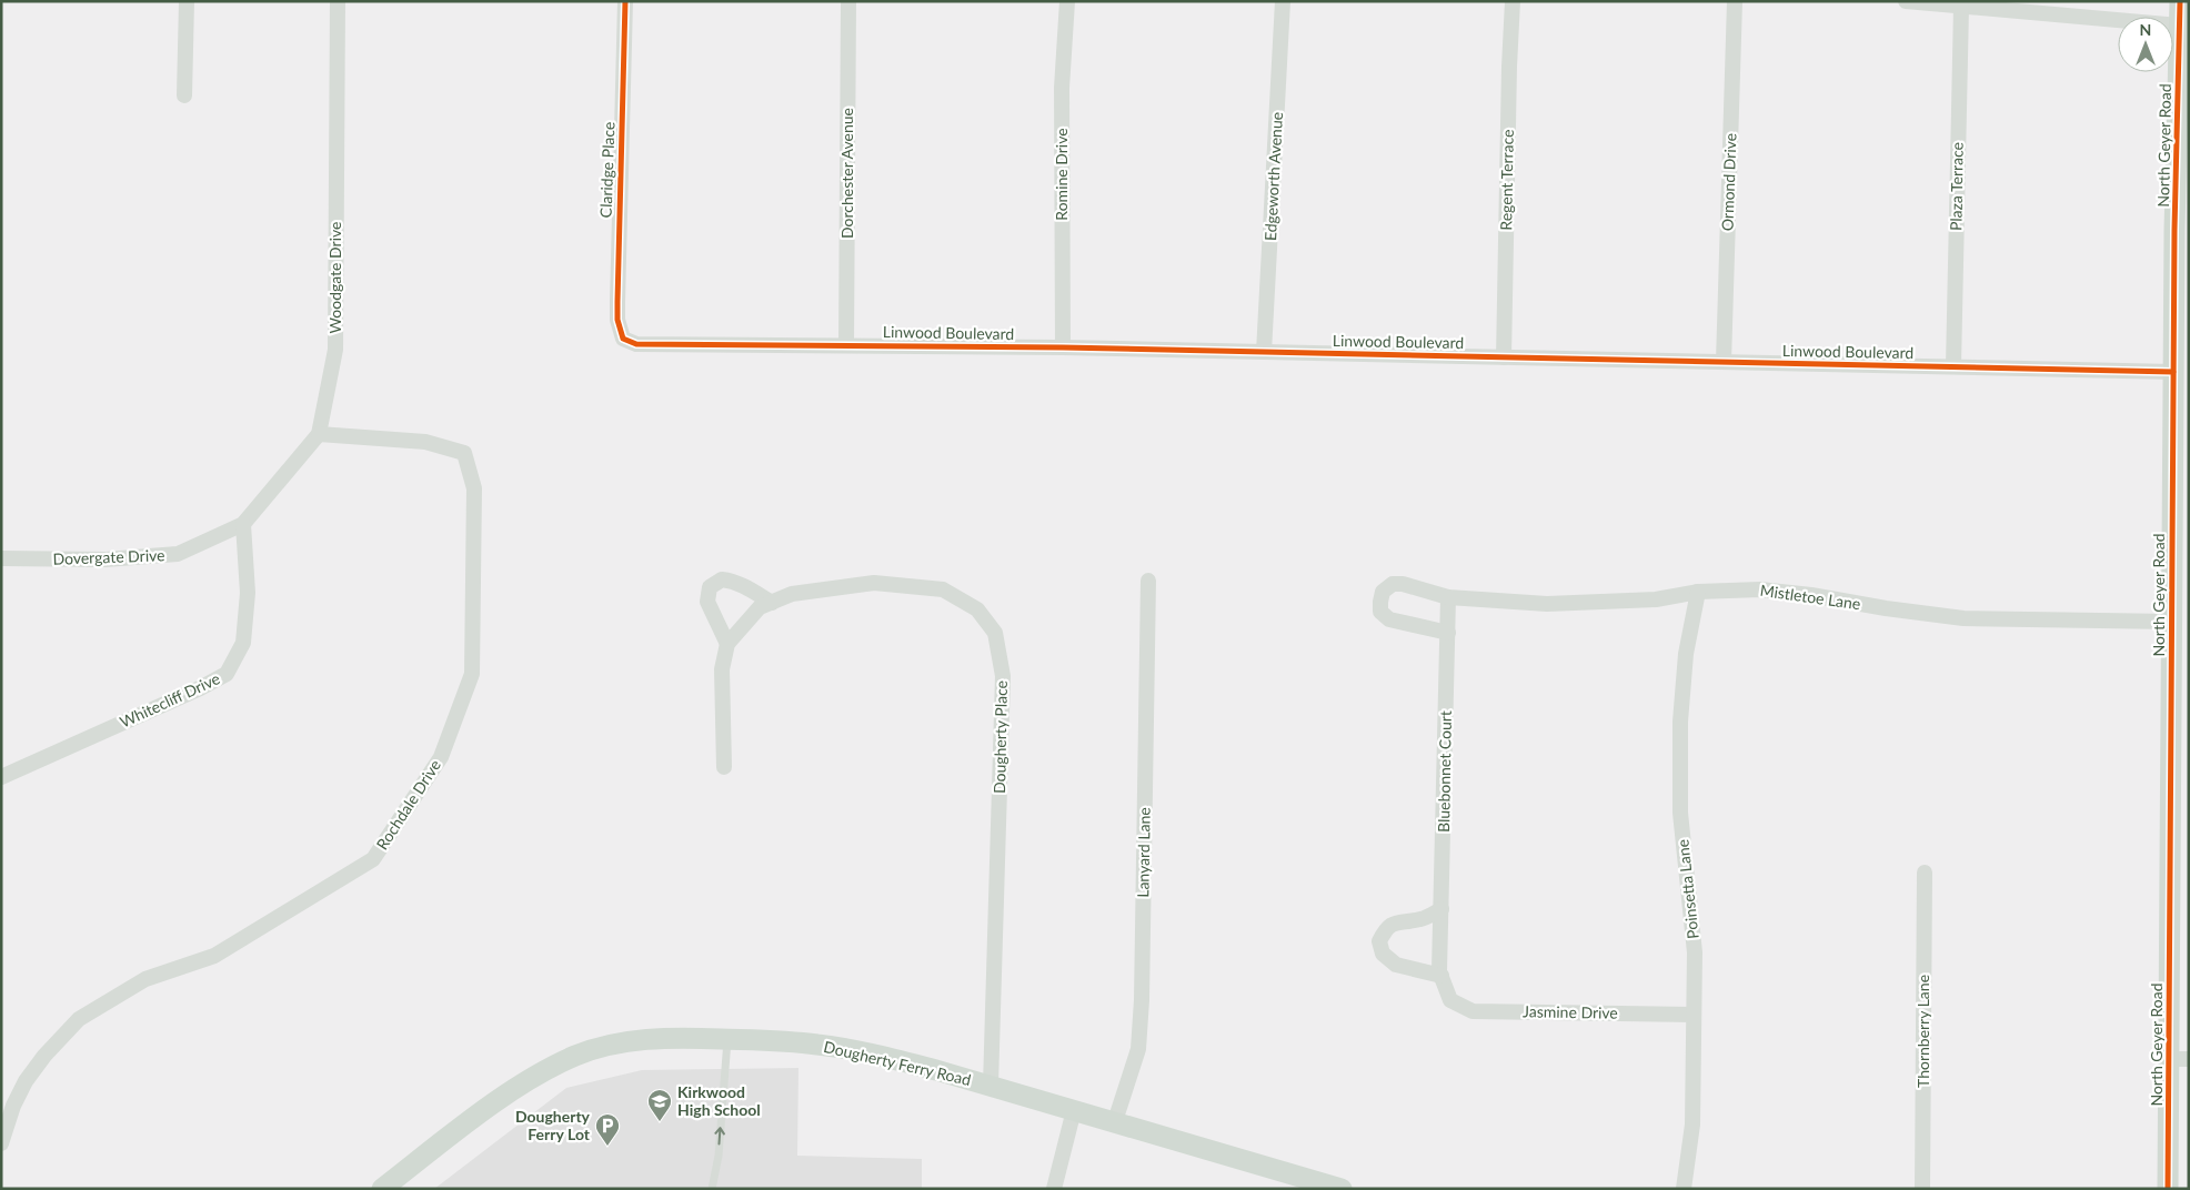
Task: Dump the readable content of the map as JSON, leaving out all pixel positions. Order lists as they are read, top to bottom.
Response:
{
  "streets": {
    "street": [
      "North Geyer Road",
      "Claridge Place",
      "Dorchester Avenue",
      "Romine Drive",
      "Edgeworth Avenue",
      "Regent Terrace",
      "Ormond Drive",
      "Plaza Terrace",
      "Woodgate Drive",
      "Linwood Boulevard",
      "Dovergate Drive",
      "Mistletoe Lane",
      "Whitecliff Drive",
      "Dougherty Place",
      "Bluebonnet Court",
      "Rochdale Drive",
      "Lanyard Lane",
      "Poinsetta Lane",
      "Jasmine Drive",
      "Thornberry Lane",
      "Dougherty Ferry Road"
    ]
  },
  "crossings": [
    ["North Geyer Road", "Linwood Boulevard"],
    ["North Geyer Road", "Mistletoe Lane"],
    ["Claridge Place", "Linwood Boulevard"],
    ["Dorchester Avenue", "Linwood Boulevard"],
    ["Romine Drive", "Linwood Boulevard"],
    ["Edgeworth Avenue", "Linwood Boulevard"],
    ["Regent Terrace", "Linwood Boulevard"],
    ["Ormond Drive", "Linwood Boulevard"],
    ["Plaza Terrace", "Linwood Boulevard"],
    ["Woodgate Drive", "Dovergate Drive"],
    ["Woodgate Drive", "Whitecliff Drive"],
    ["Woodgate Drive", "Rochdale Drive"],
    ["Dovergate Drive", "Whitecliff Drive"],
    ["Mistletoe Lane", "Bluebonnet Court"],
    ["Mistletoe Lane", "Poinsetta Lane"],
    ["Dougherty Place", "Dougherty Ferry Road"],
    ["Bluebonnet Court", "Jasmine Drive"],
    ["Lanyard Lane", "Dougherty Ferry Road"],
    ["Poinsetta Lane", "Jasmine Drive"]
  ],
  "places": {
    "school or university": ["Kirkwood High School"],
    "parking": ["Dougherty Ferry Lot"]
  },
  "north": "top"
}
